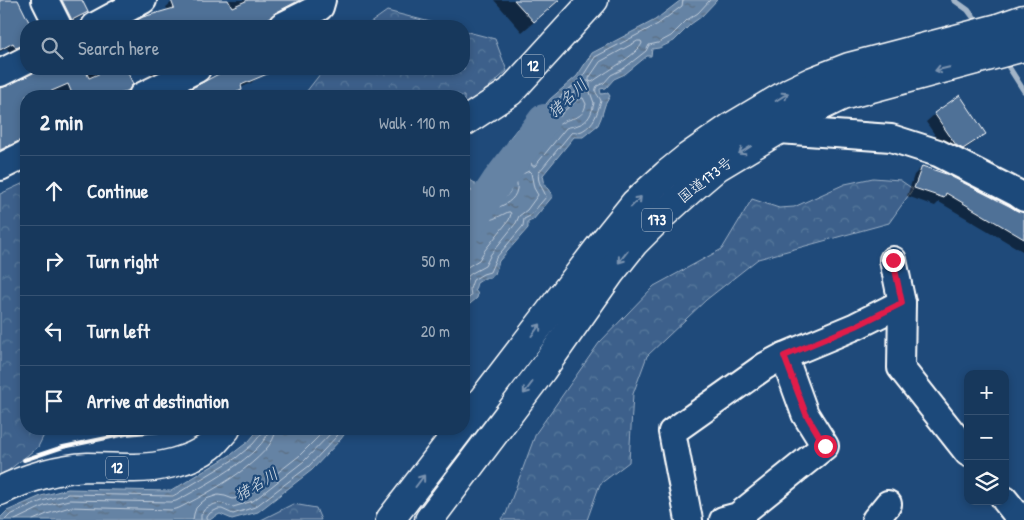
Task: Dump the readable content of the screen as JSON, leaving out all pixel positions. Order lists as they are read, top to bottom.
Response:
{
  "streets": {
    "main road": ["12", "国道173号", "173"]
  },
  "water": ["猪名川"],
  "page": {
    "search": "Search here",
    "heading": ["2 min", "Walk · 110 m"],
    "list": [
      ["Continue", "40 m"],
      ["Turn right", "50 m"],
      ["Turn left", "20 m"],
      "Arrive at destination"
    ],
    "map_buttons": ["+", "−"]
  }
}
